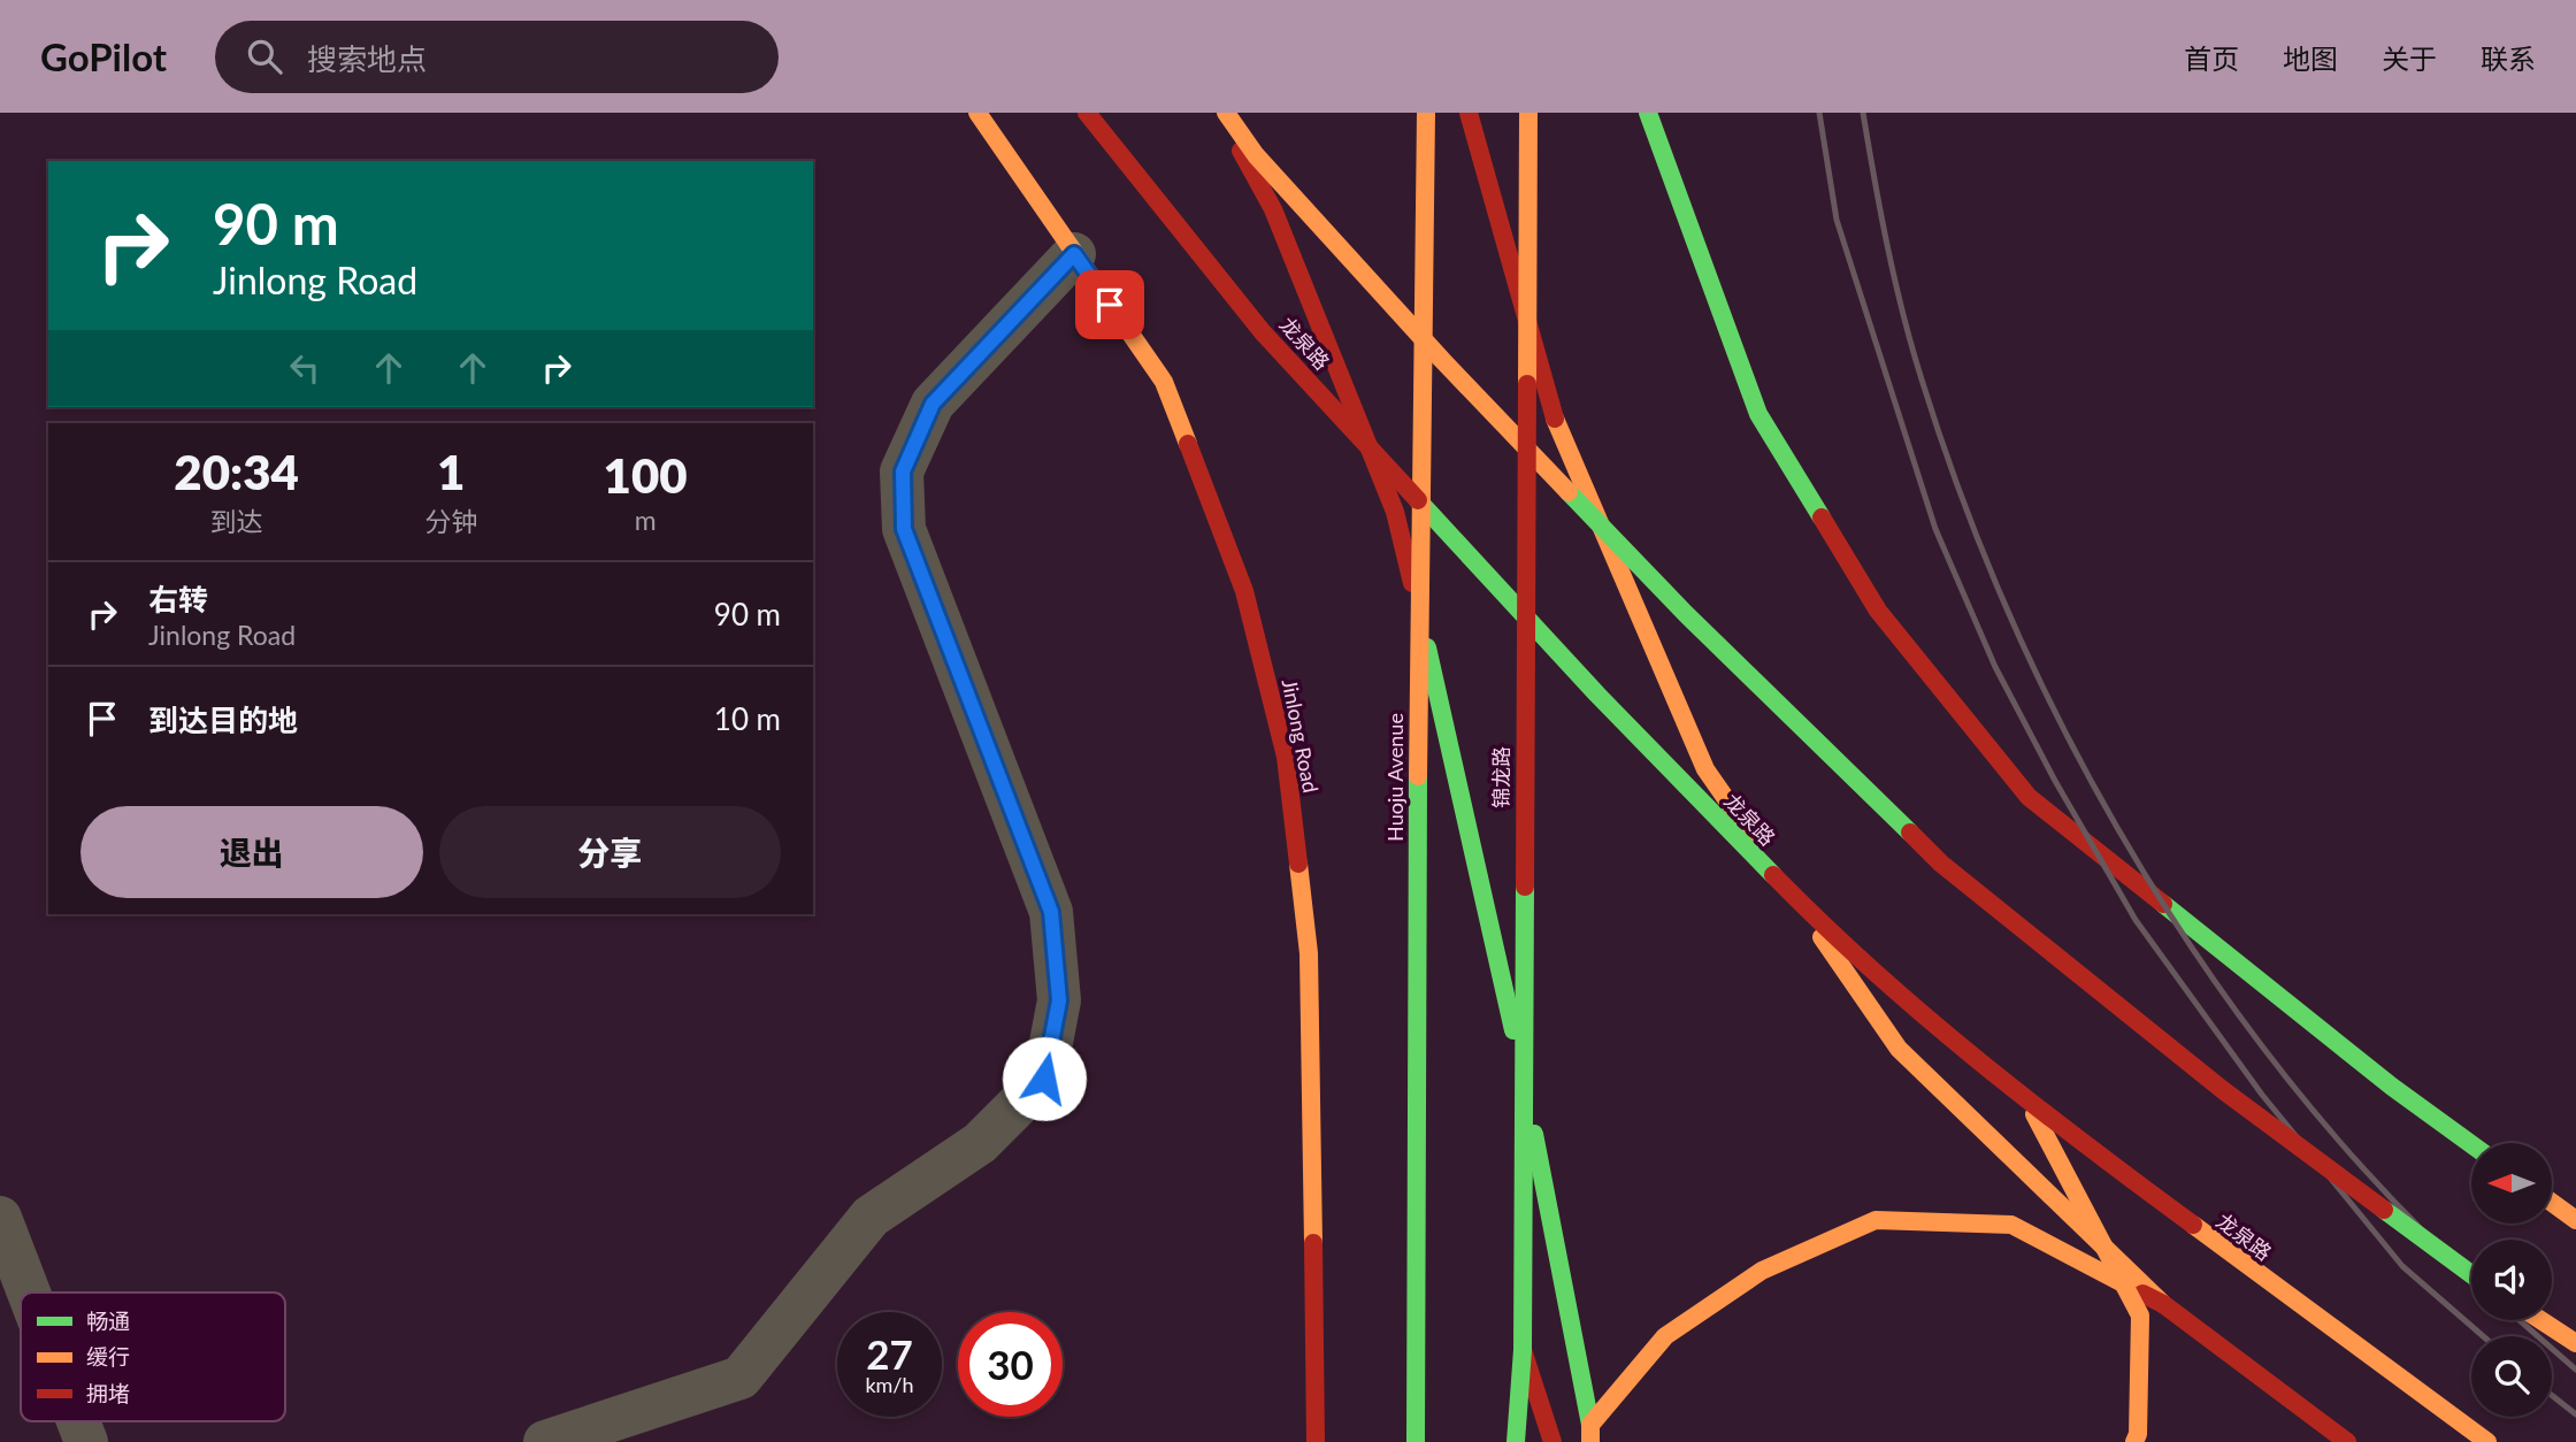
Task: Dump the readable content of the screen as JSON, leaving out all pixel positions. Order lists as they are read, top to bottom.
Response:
{
  "streets": {
    "main road": [
      "龙泉路",
      "Jinlong Road",
      "Huoju Avenue",
      "锦龙路"
    ]
  },
  "legend": ["畅通", "缓行", "拥堵"],
  "north": "left",
  "page": {
    "header": "GoPilot",
    "search": "搜索地点",
    "nav": [
      "首页",
      "地图",
      "关于",
      "联系"
    ],
    "turn": ["90 m", "Jinlong Road"],
    "eta": [
      "20:34",
      "到达",
      "1",
      "分钟",
      "100",
      "m"
    ],
    "list": [
      {
        "name": "右转",
        "note": "Jinlong Road",
        "value": "90 m"
      },
      {
        "name": "到达目的地",
        "value": "10 m"
      }
    ],
    "buttons": ["退出", "分享"],
    "speed": "27 km/h",
    "limit": "30"
  }
}
